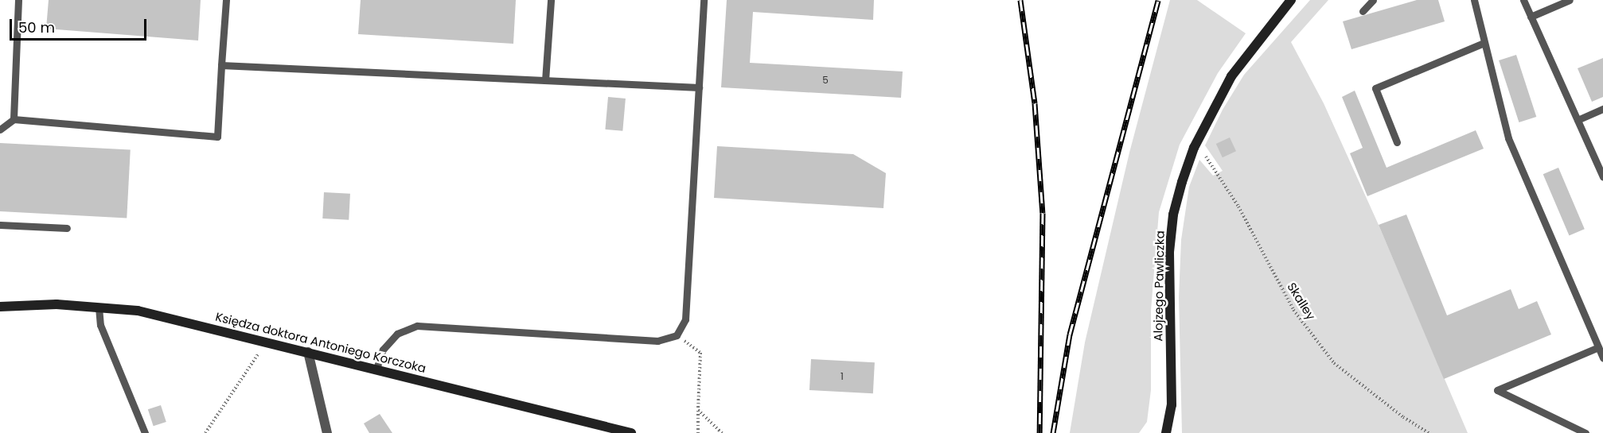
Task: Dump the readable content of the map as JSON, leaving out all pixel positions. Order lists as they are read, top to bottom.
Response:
{
  "streets": {
    "street": ["Alojzego Pawliczka", "Księdza doktora Antoniego Korczoka"],
    "path": ["Skalley"]
  },
  "crossings": [
    ["Alojzego Pawliczka", "Skalley"]
  ],
  "house_numbers": ["5", "1"],
  "scale_bar": "50 m"
}
